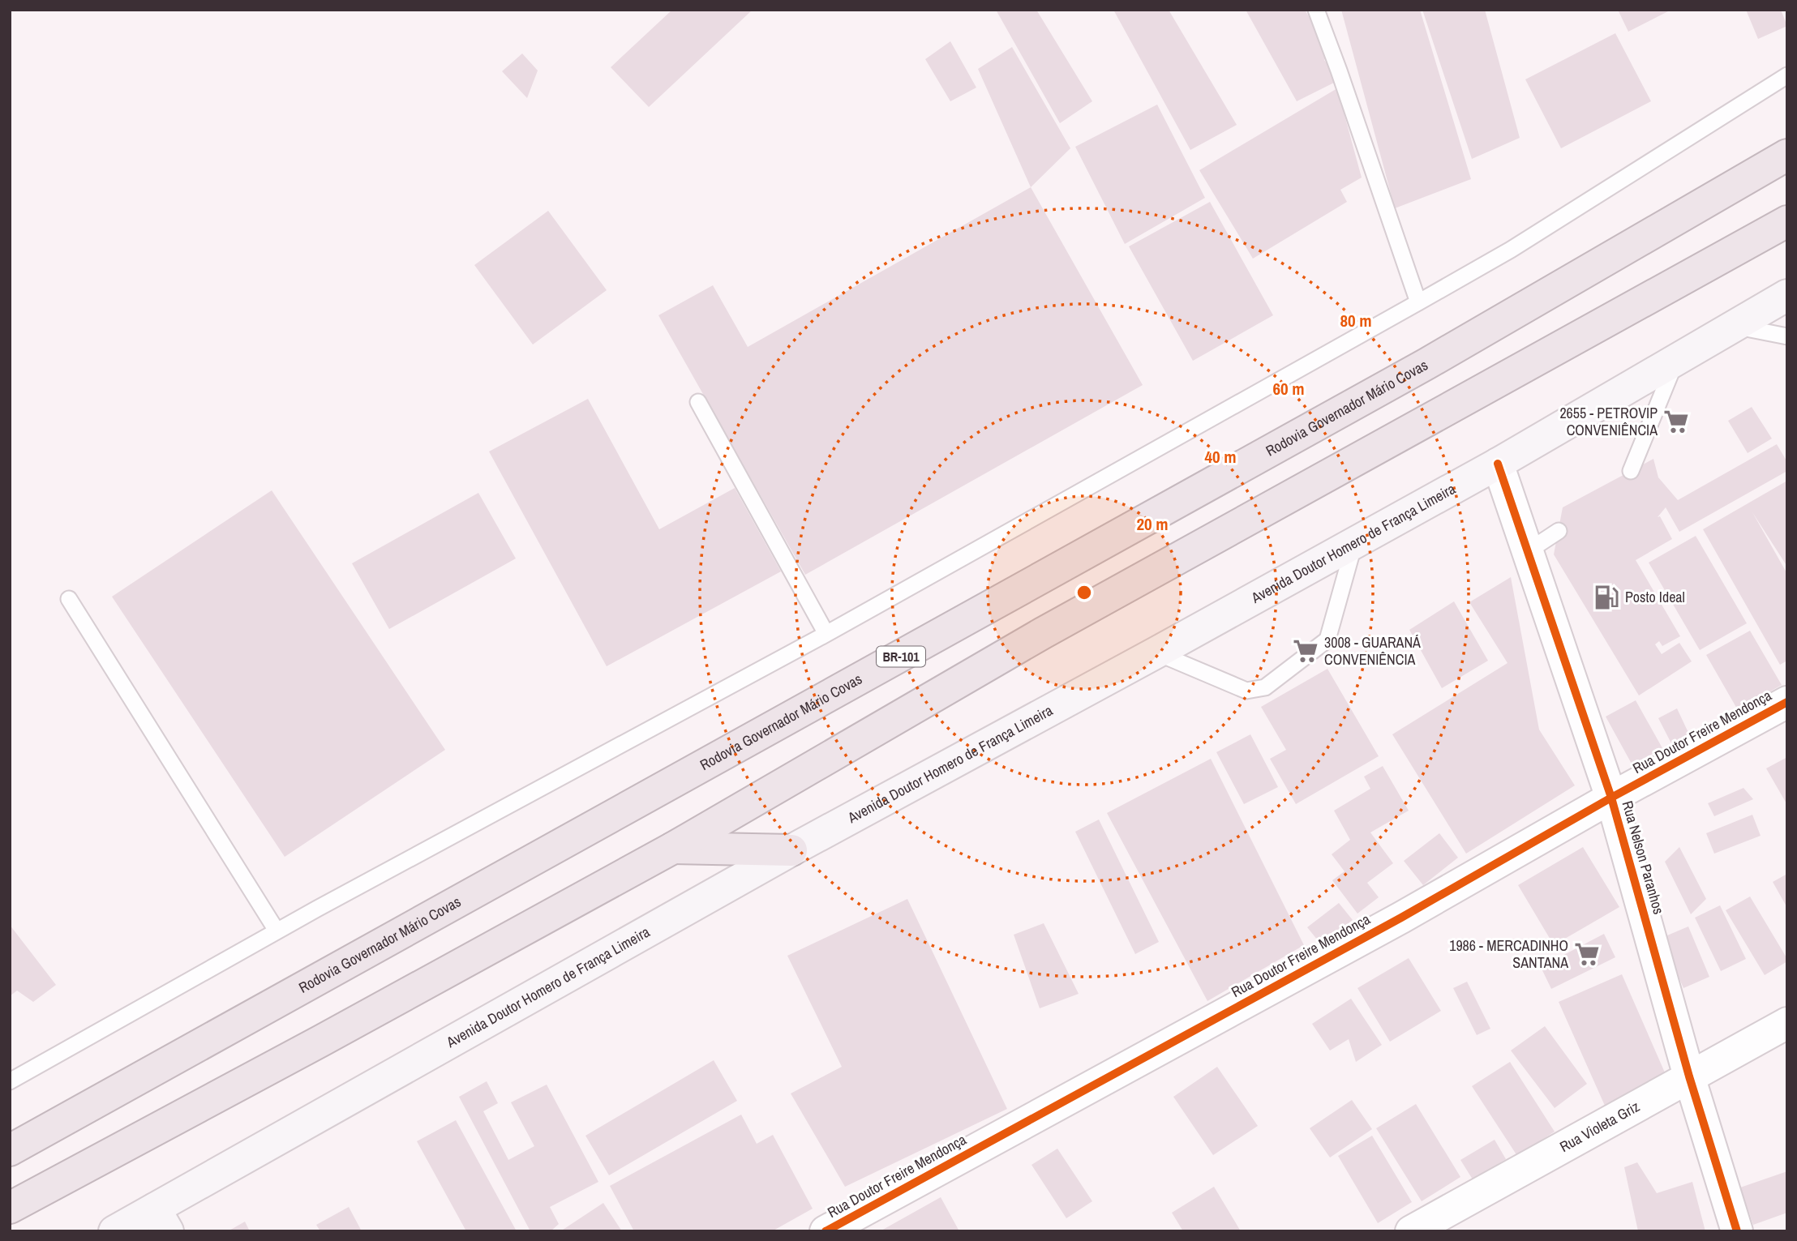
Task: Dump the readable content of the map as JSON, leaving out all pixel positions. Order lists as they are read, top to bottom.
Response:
{
  "streets": {
    "highway": ["Rodovia Governador Mário Covas", "BR-101"],
    "main road": ["Avenida Doutor Homero de França Limeira"],
    "street": ["Rua Doutor Freire Mendonça", "Rua Nelson Paranhos", "Rua Violeta Griz"]
  },
  "crossings": [
    ["Avenida Doutor Homero de França Limeira", "Rua Nelson Paranhos"],
    ["Rua Doutor Freire Mendonça", "Rua Nelson Paranhos"],
    ["Rua Nelson Paranhos", "Rua Violeta Griz"]
  ],
  "places": {
    "supermarket": ["2655 - PETROVIP CONVENIÊNCIA", "3008 - GUARANÁ CONVENIÊNCIA", "1986 - MERCADINHO SANTANA"],
    "fuel station": ["Posto Ideal"]
  },
  "rings": [
    "80 m",
    "60 m",
    "40 m",
    "20 m"
  ]
}
